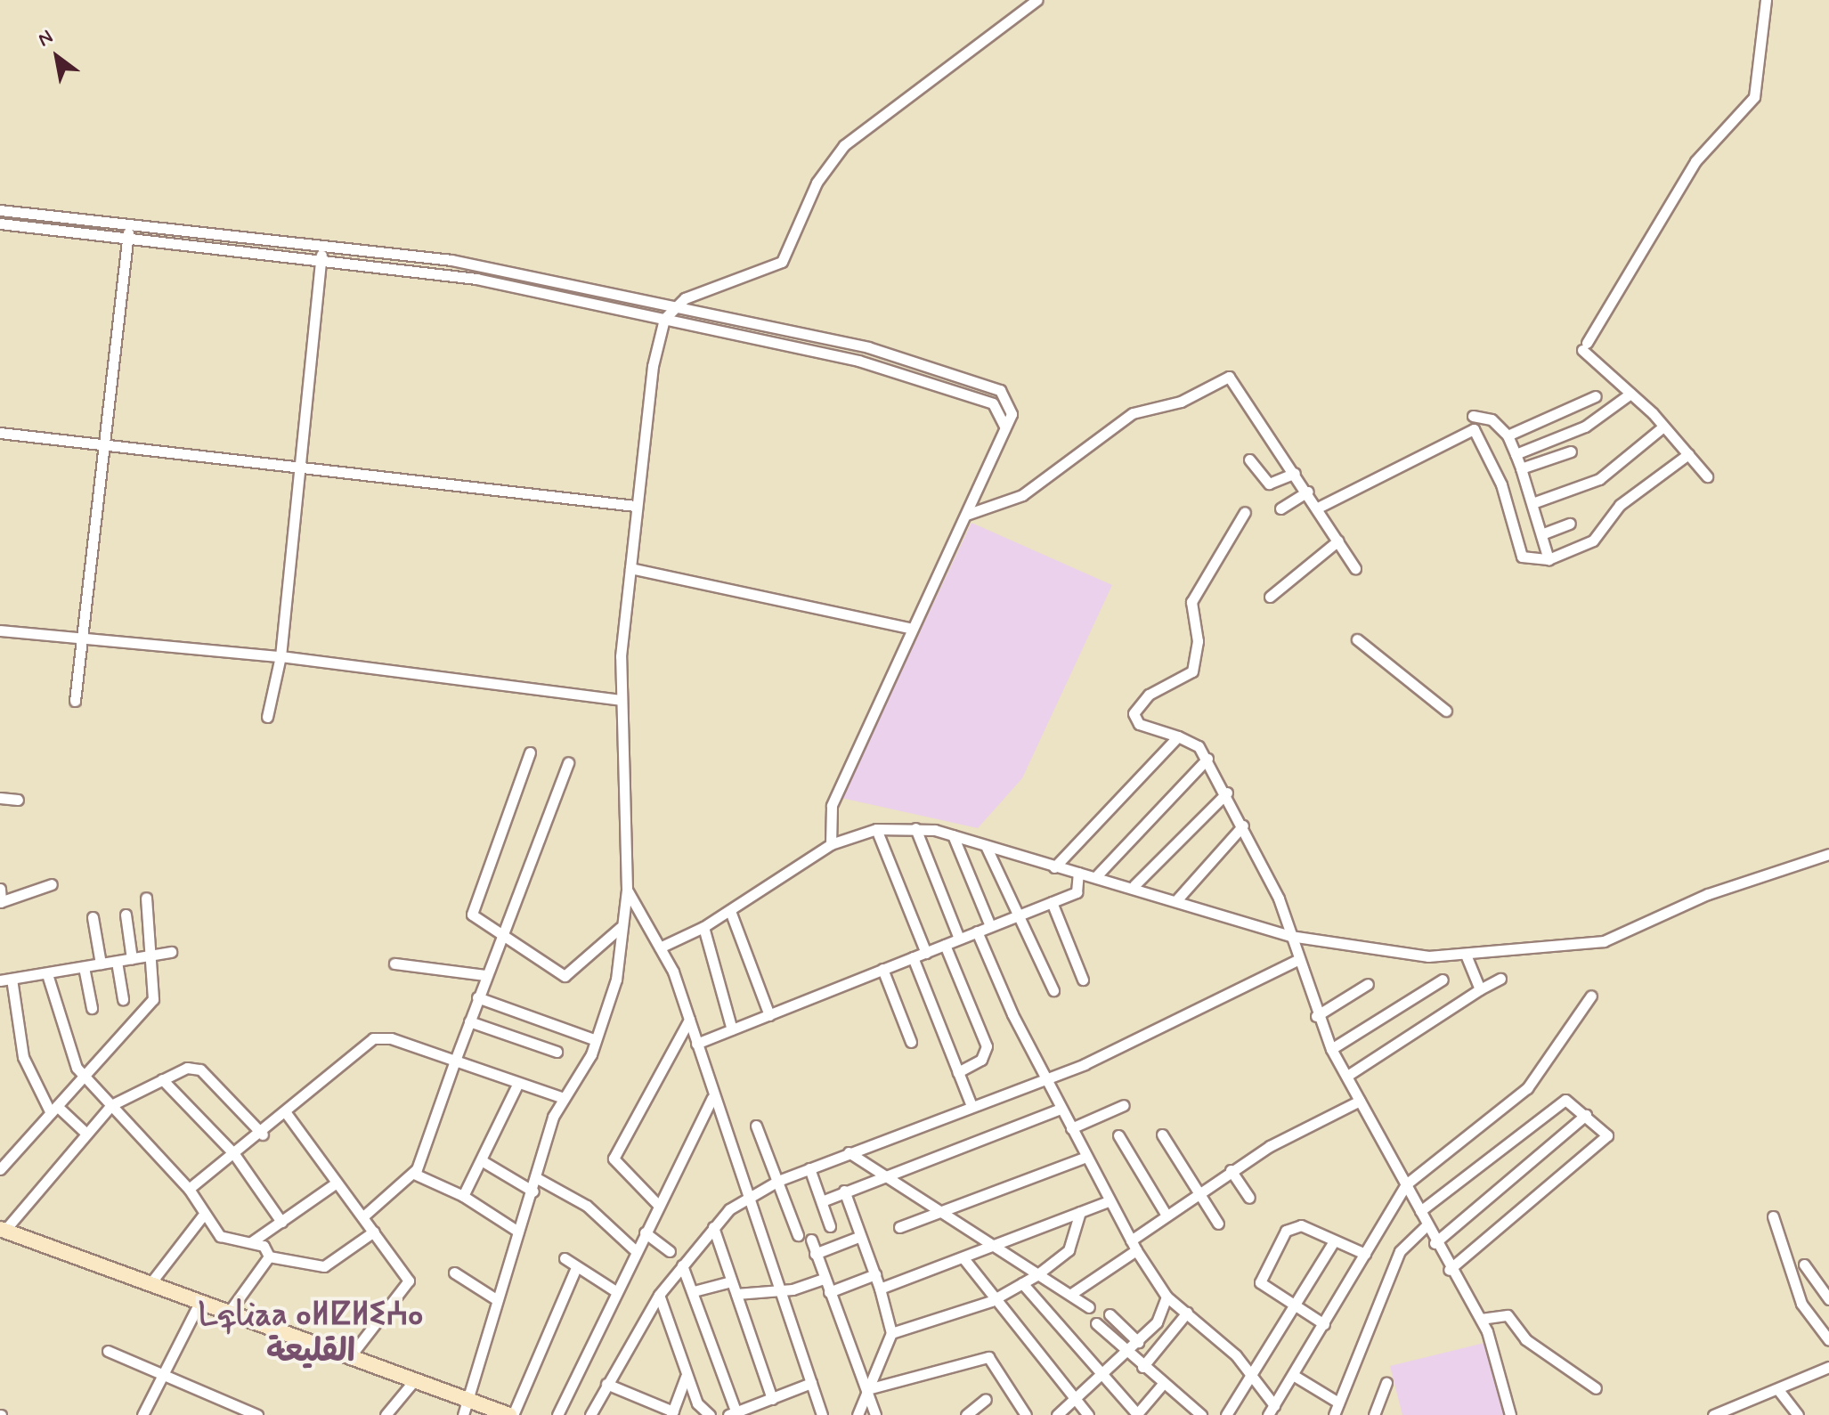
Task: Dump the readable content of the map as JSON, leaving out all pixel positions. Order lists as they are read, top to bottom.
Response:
{
  "districts": ["Lqliaa ⴰⵍⵇⵍⵉⵄⴰ القليعة"],
  "north": "top left"
}
